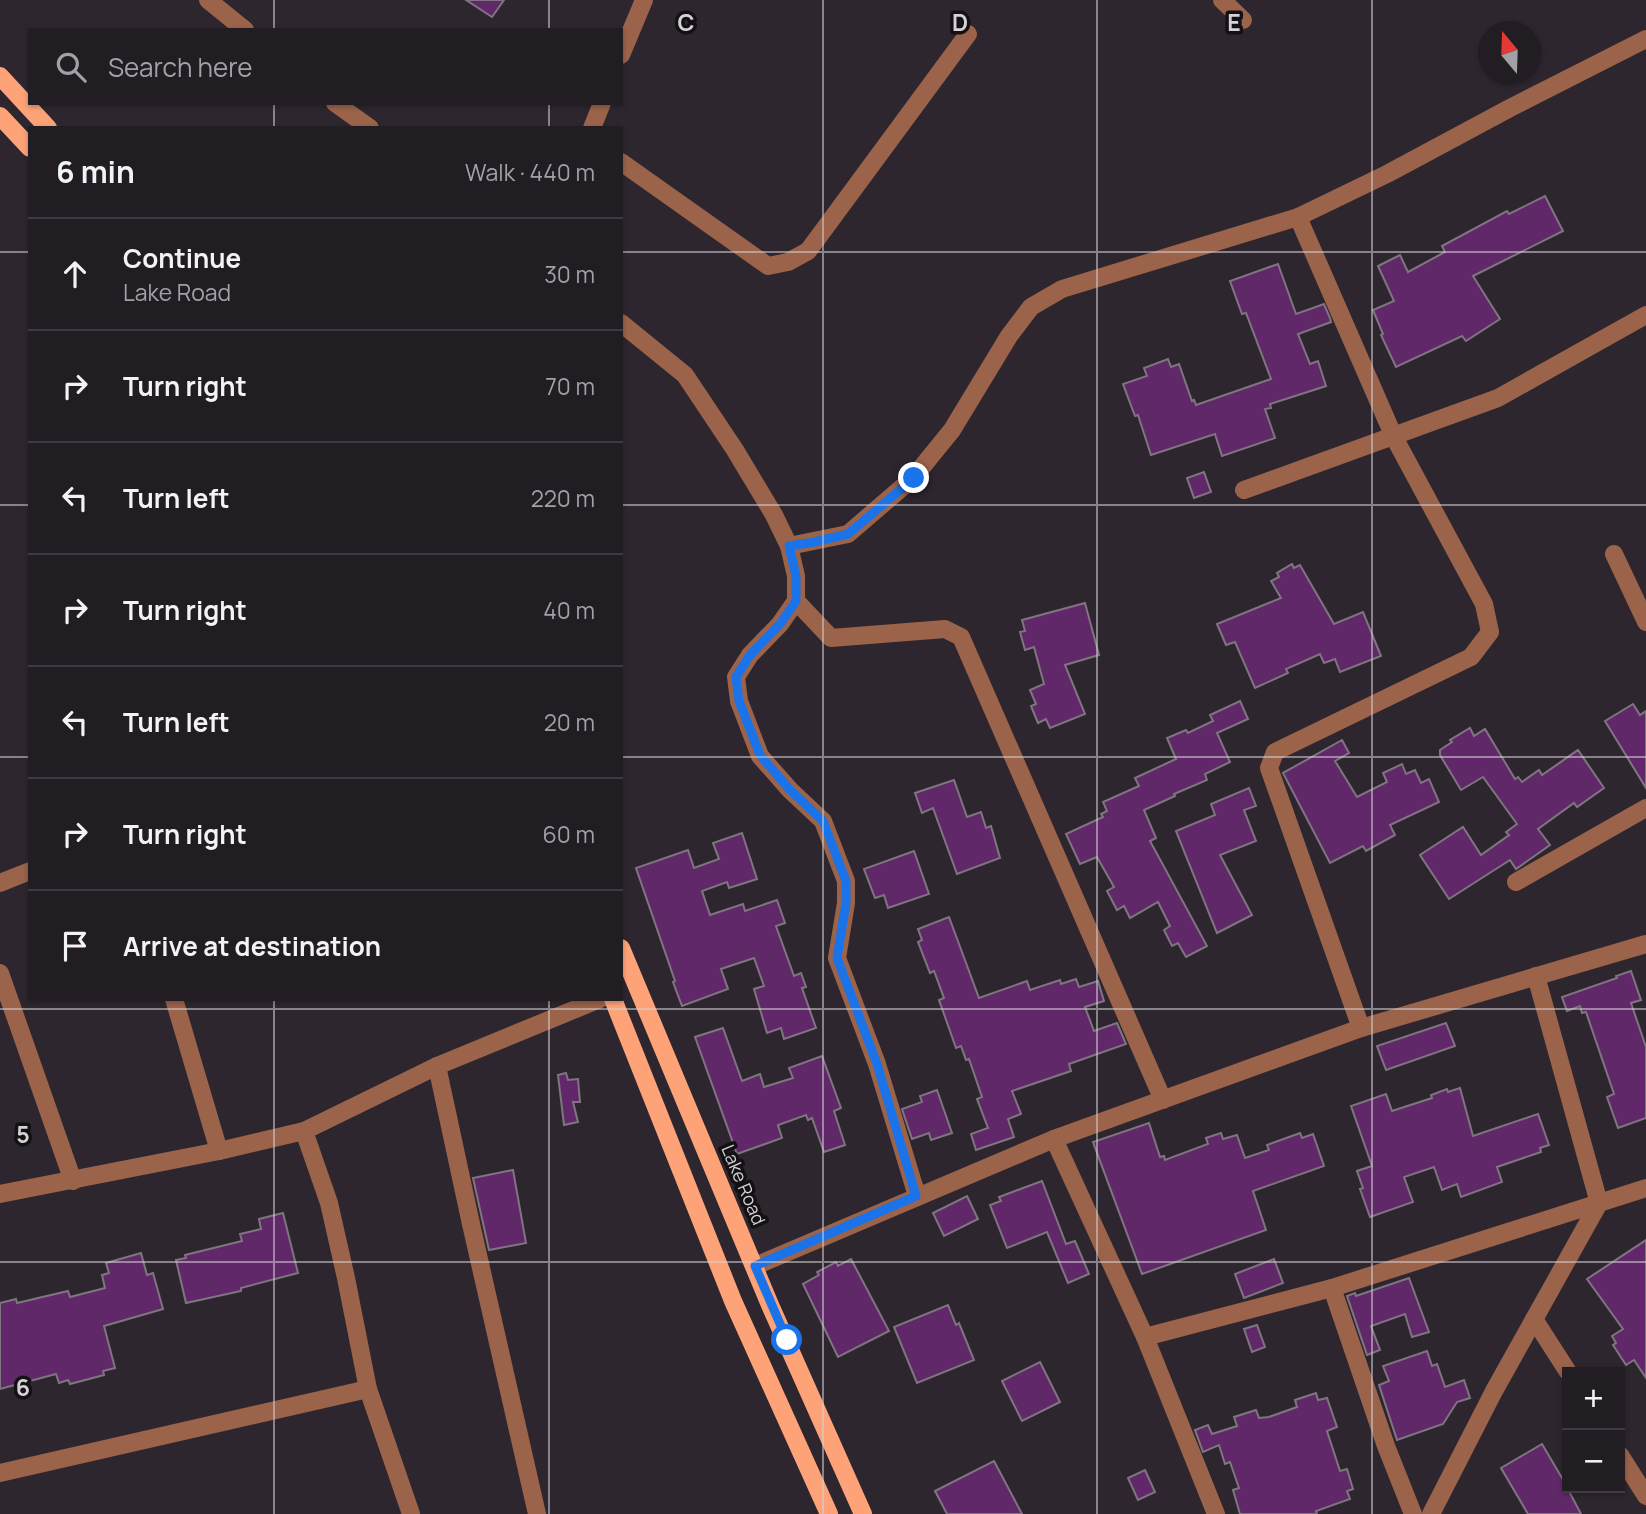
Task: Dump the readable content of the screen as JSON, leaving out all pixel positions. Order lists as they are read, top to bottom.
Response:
{
  "streets": {
    "main road": ["Lake Road"]
  },
  "north": "top",
  "page": {
    "search": "Search here",
    "heading": ["6 min", "Walk · 440 m"],
    "list": [
      ["Continue", "Lake Road", "30 m"],
      ["Turn right", "70 m"],
      ["Turn left", "220 m"],
      ["Turn right", "40 m"],
      ["Turn left", "20 m"],
      ["Turn right", "60 m"],
      "Arrive at destination"
    ],
    "map_buttons": ["+", "−"]
  },
  "grid": {
    "columns": ["C", "D", "E"],
    "rows": ["5", "6"]
  }
}
